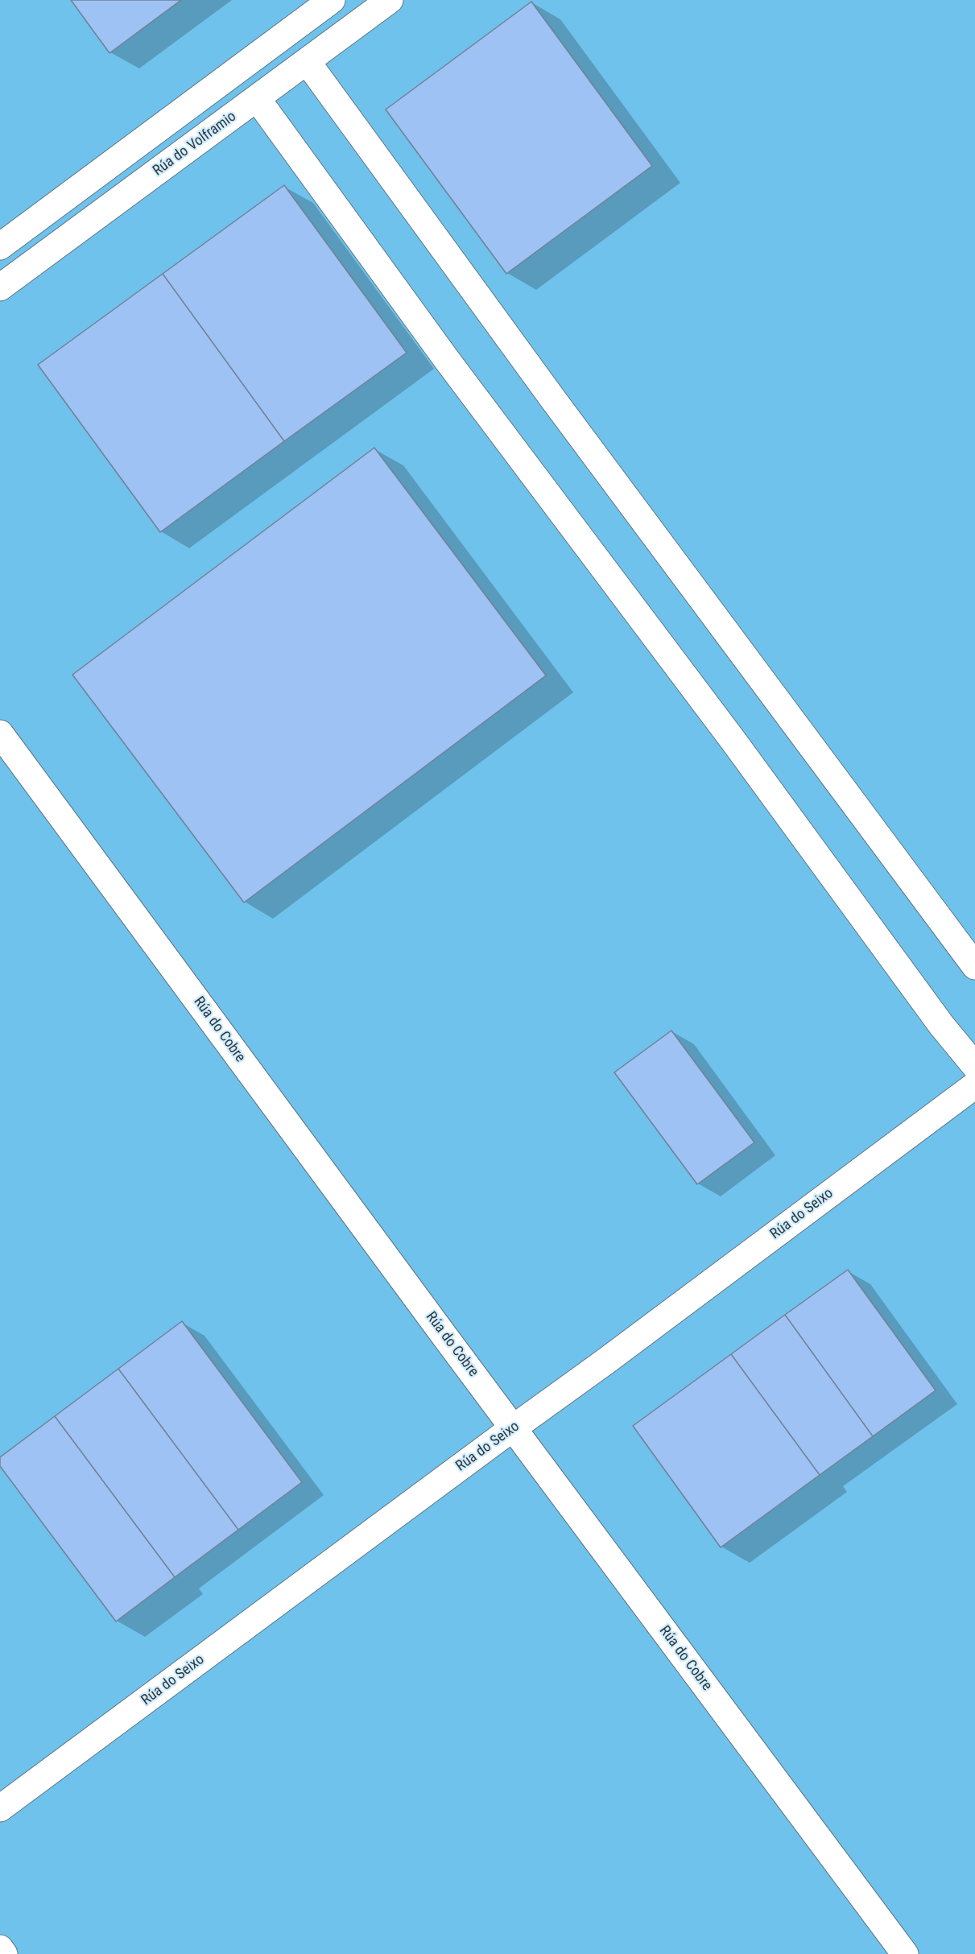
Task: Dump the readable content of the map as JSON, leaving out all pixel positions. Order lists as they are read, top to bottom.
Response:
{
  "streets": {
    "street": ["Rúa do Volframio", "Rúa do Cobre", "Rúa do Seixo"]
  },
  "crossings": [
    ["Rúa do Cobre", "Rúa do Seixo"]
  ]
}
